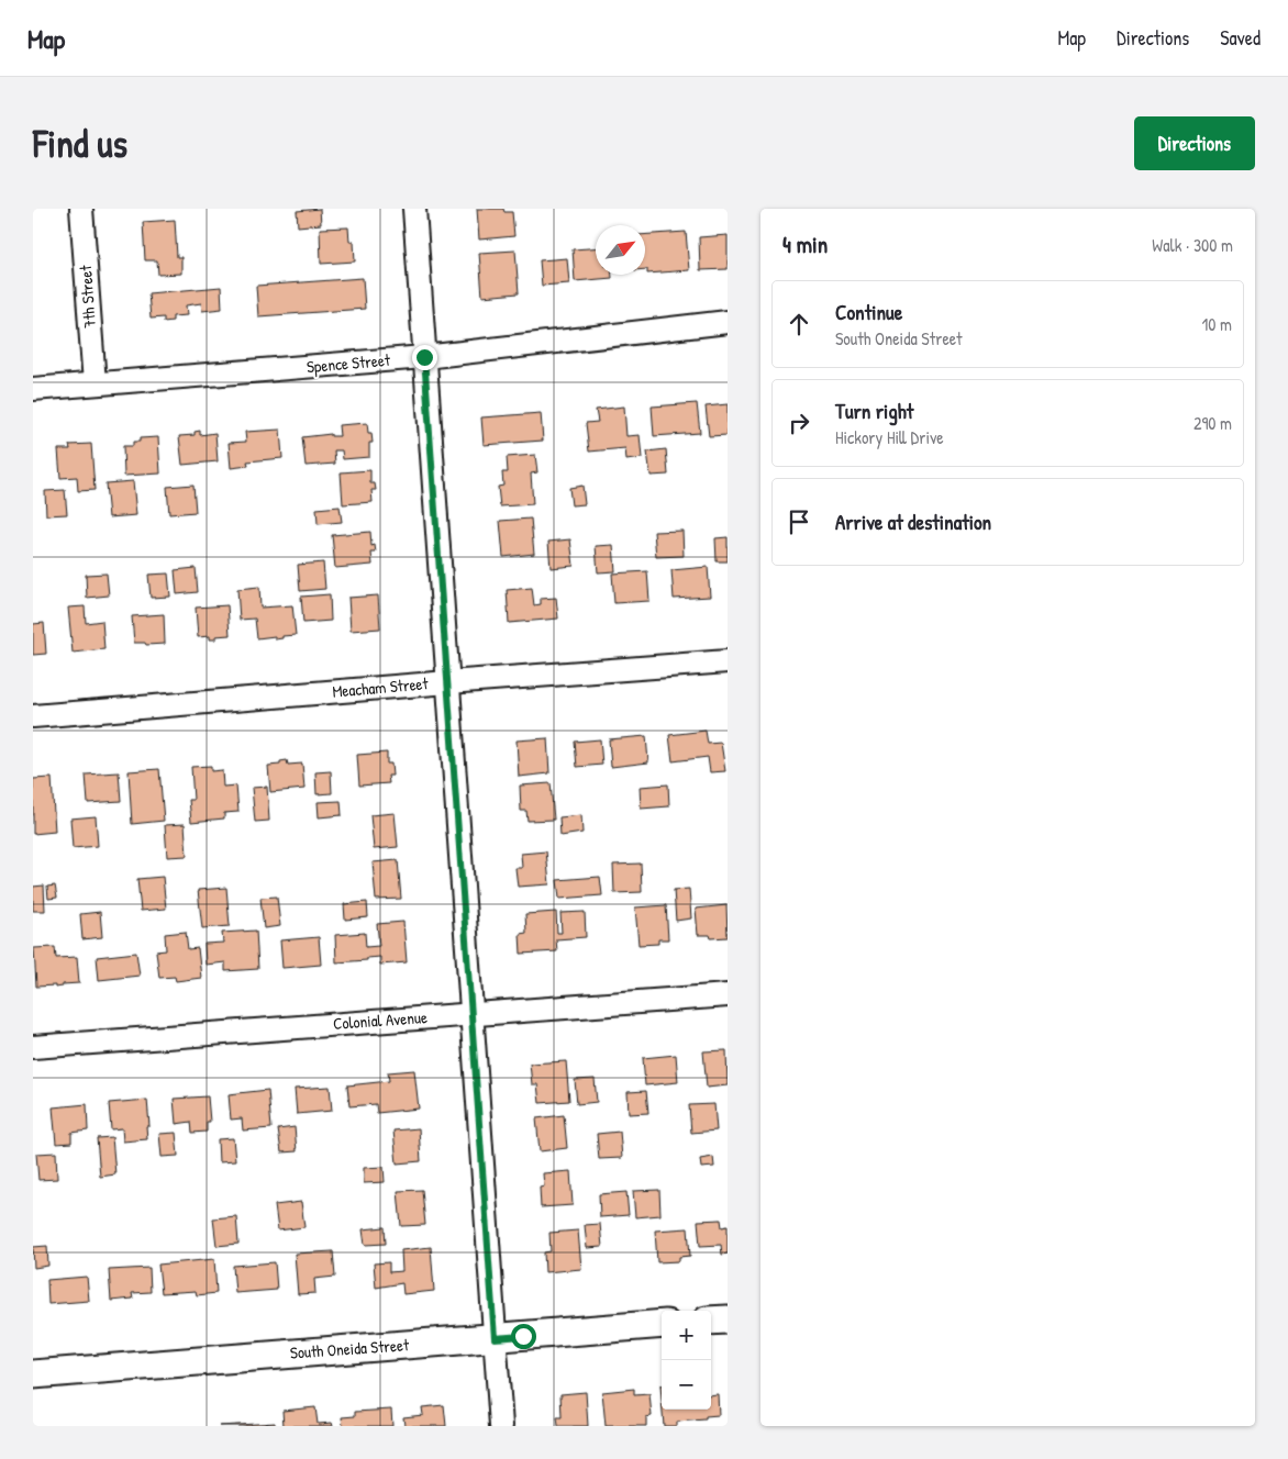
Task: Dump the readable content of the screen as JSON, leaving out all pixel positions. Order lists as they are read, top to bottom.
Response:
{
  "streets": {
    "street": [
      "7th Street",
      "Spence Street",
      "Meacham Street",
      "Colonial Avenue",
      "South Oneida Street"
    ]
  },
  "crossings": [
    ["7th Street", "Spence Street"]
  ],
  "north": "top right",
  "page": {
    "header": "Map",
    "nav": ["Map", "Directions", "Saved"],
    "buttons": "Directions",
    "title": "Find us",
    "heading": ["4 min", "Walk · 300 m"],
    "list": [
      ["Continue", "South Oneida Street", "10 m"],
      ["Turn right", "Hickory Hill Drive", "290 m"],
      "Arrive at destination"
    ],
    "map_buttons": ["+", "−"]
  }
}
